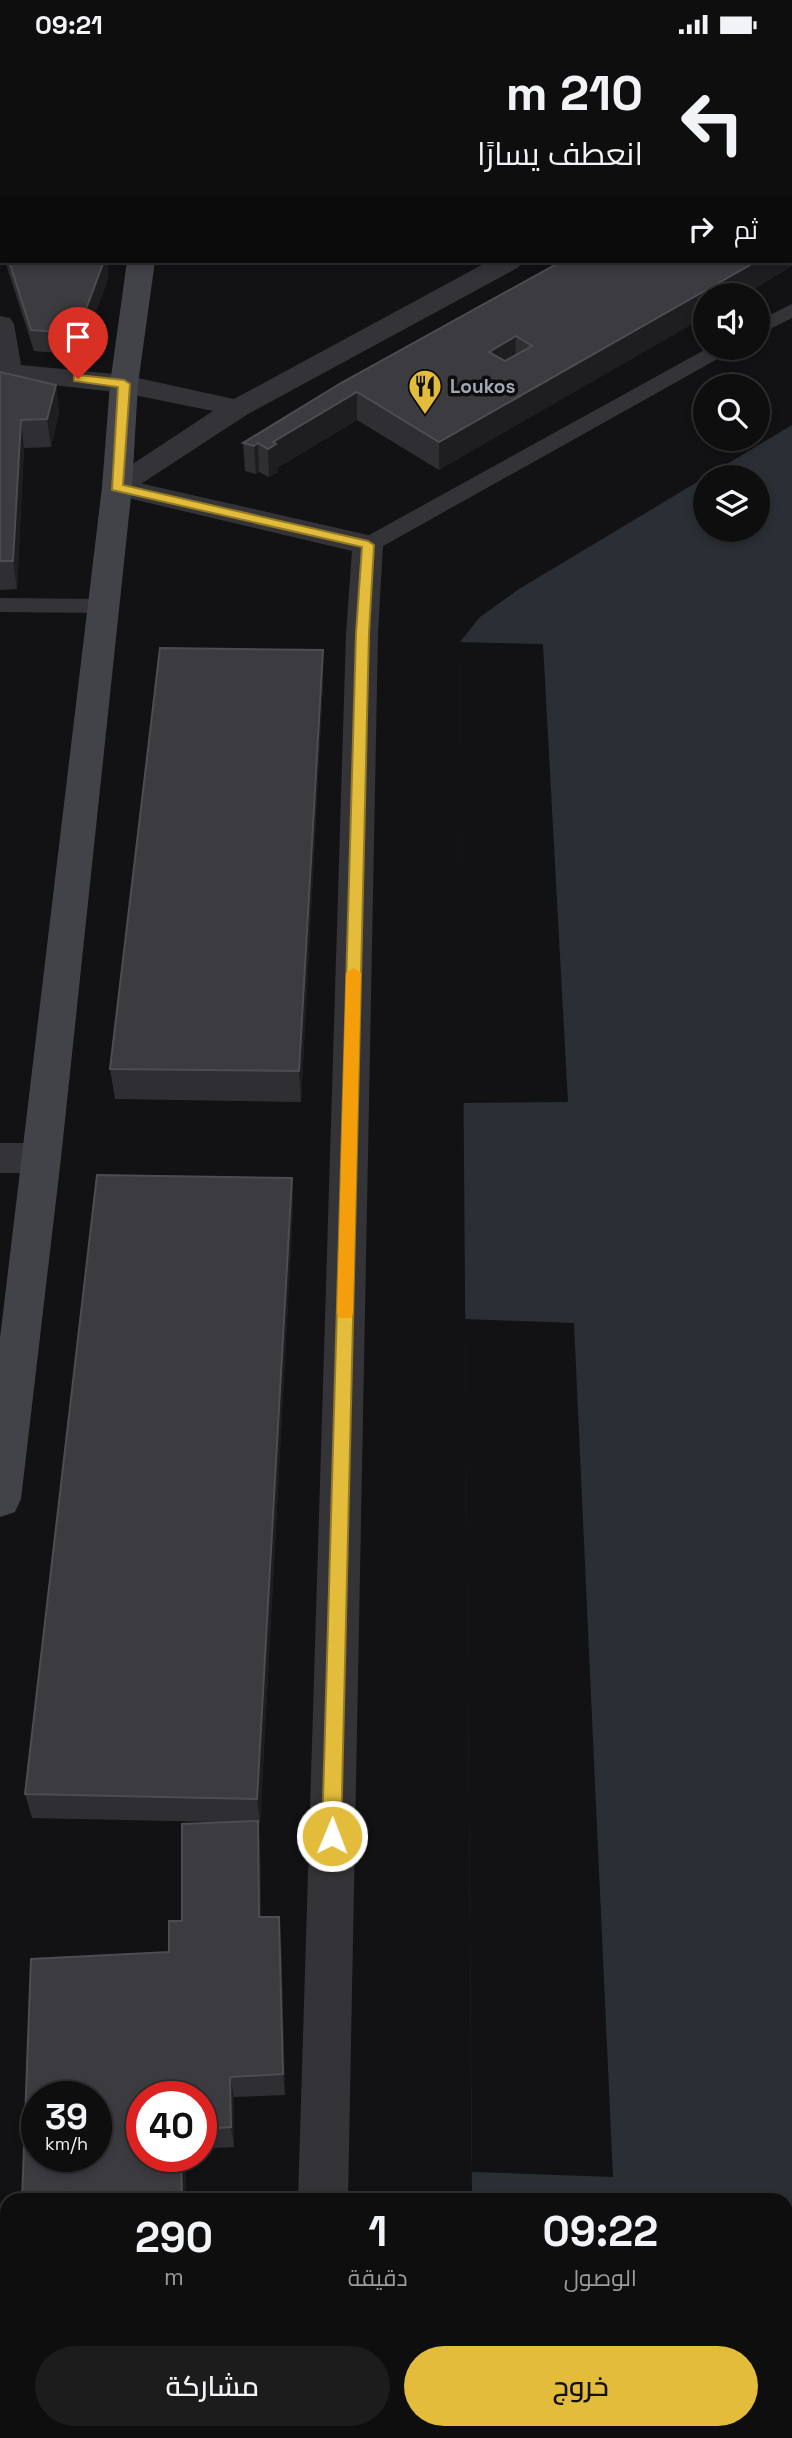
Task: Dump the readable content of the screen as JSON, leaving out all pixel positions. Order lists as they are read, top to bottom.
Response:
{
  "places": {
    "restaurant": ["Loukos"]
  },
  "page": {
    "status": "09:21",
    "turn": ["210 m", "انعطف يسارًا"],
    "then": "ثم",
    "speed": "39 km/h",
    "limit": "40",
    "eta": [
      "09:22",
      "الوصول",
      "1",
      "دقيقة",
      "290",
      "m"
    ],
    "buttons": ["خروج", "مشاركة"]
  }
}
